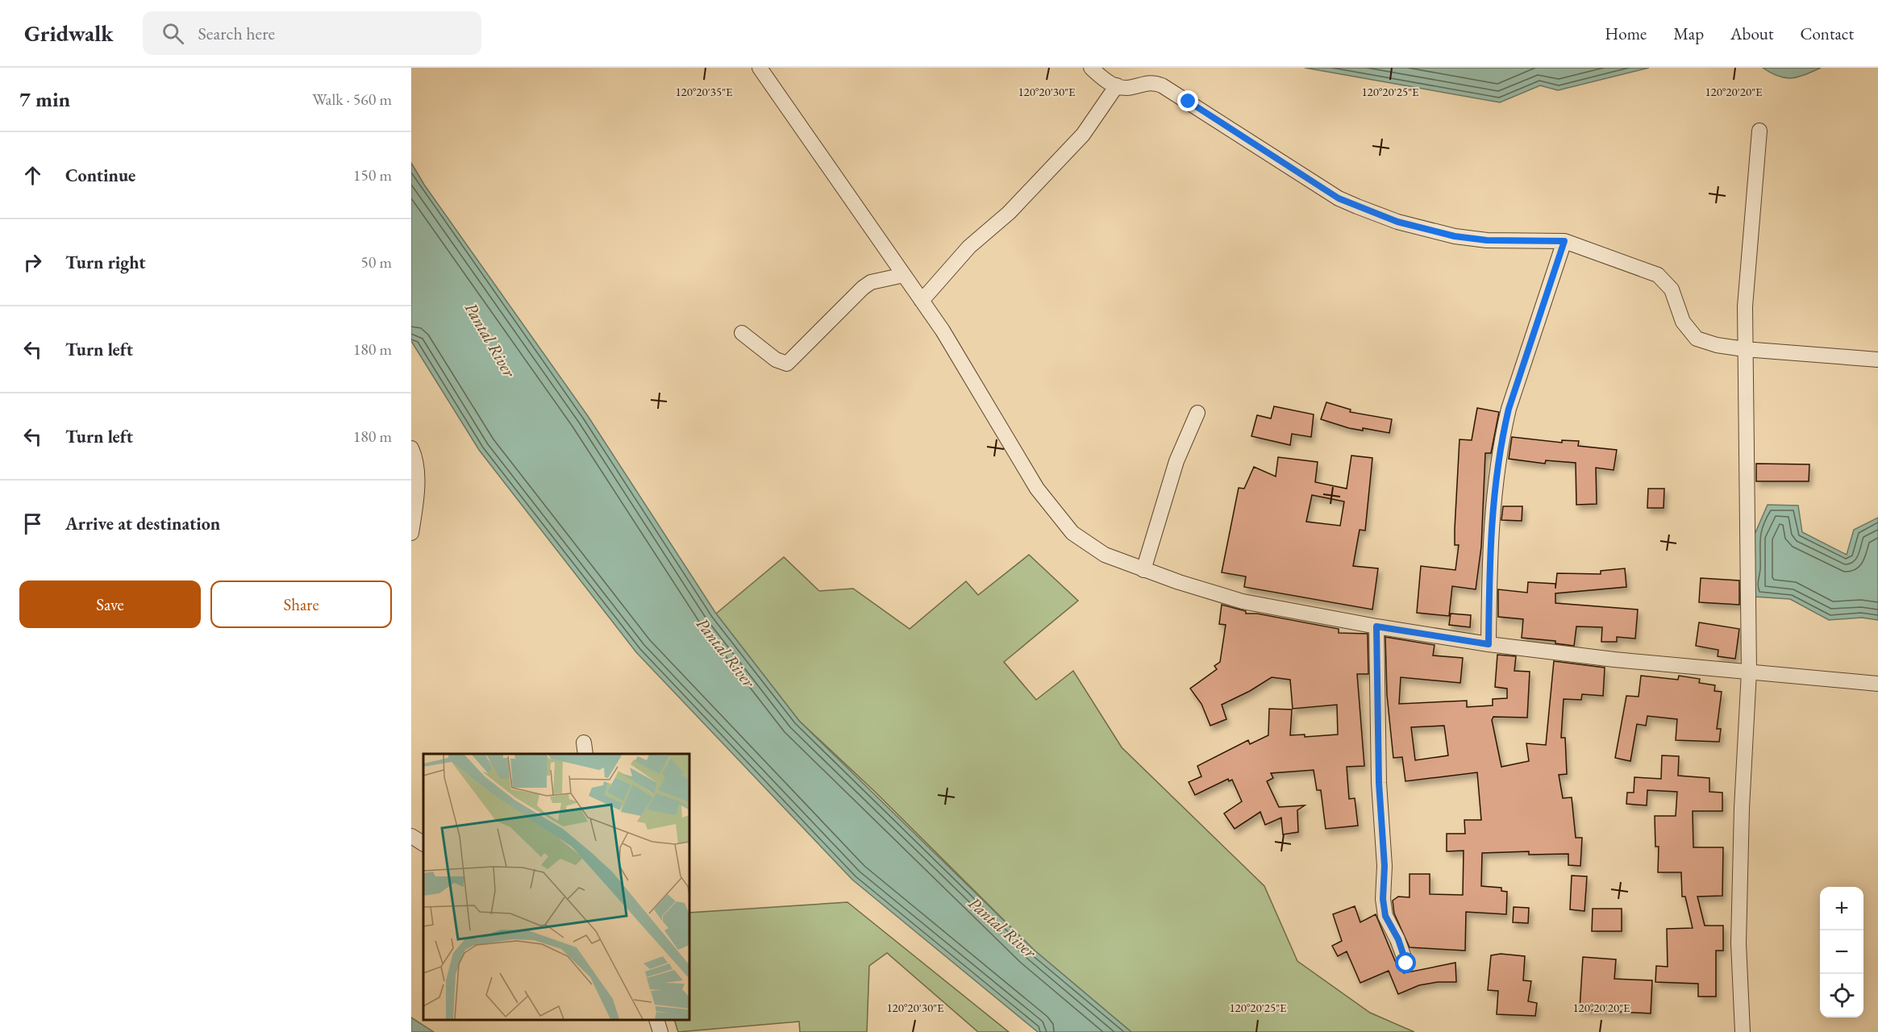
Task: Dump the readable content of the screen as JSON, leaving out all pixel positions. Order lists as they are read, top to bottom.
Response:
{
  "water": ["Pantal River"],
  "page": {
    "header": "Gridwalk",
    "search": "Search here",
    "nav": [
      "Home",
      "Map",
      "About",
      "Contact"
    ],
    "heading": ["7 min", "Walk · 560 m"],
    "list": [
      ["Continue", "150 m"],
      ["Turn right", "50 m"],
      ["Turn left", "180 m"],
      ["Turn left", "180 m"],
      "Arrive at destination"
    ],
    "buttons": ["Save", "Share"],
    "map_buttons": ["+", "−"]
  },
  "coordinates": [
    "120°20'35\"E",
    "120°20'30\"E",
    "120°20'25\"E",
    "120°20'20\"E"
  ]
}
